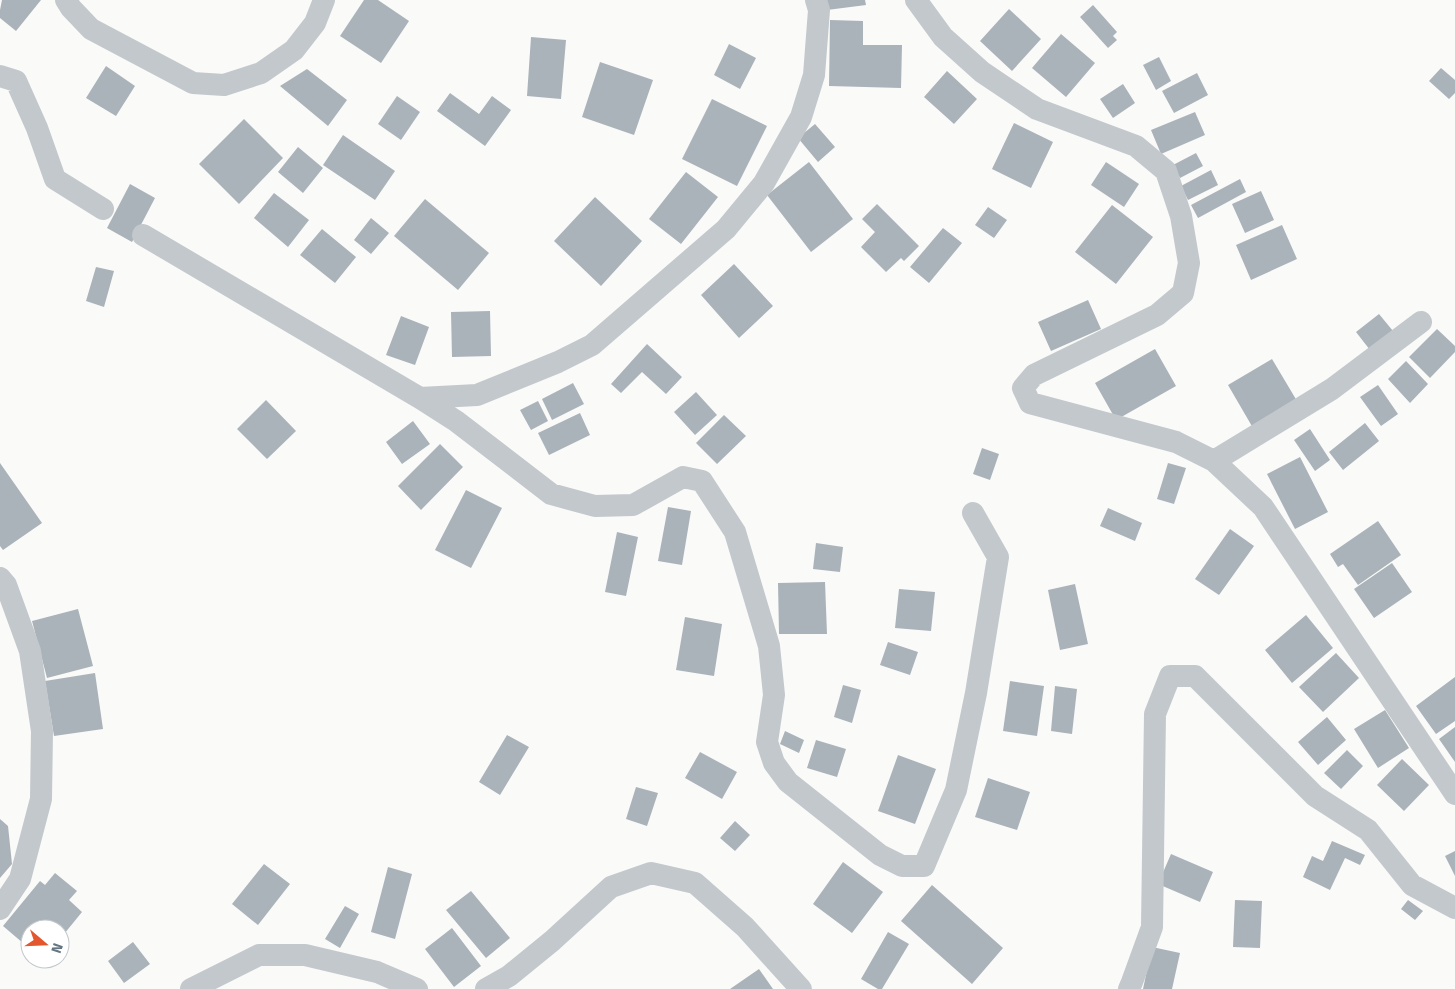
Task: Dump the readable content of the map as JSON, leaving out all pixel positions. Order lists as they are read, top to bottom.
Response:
{
  "north": "right"
}
